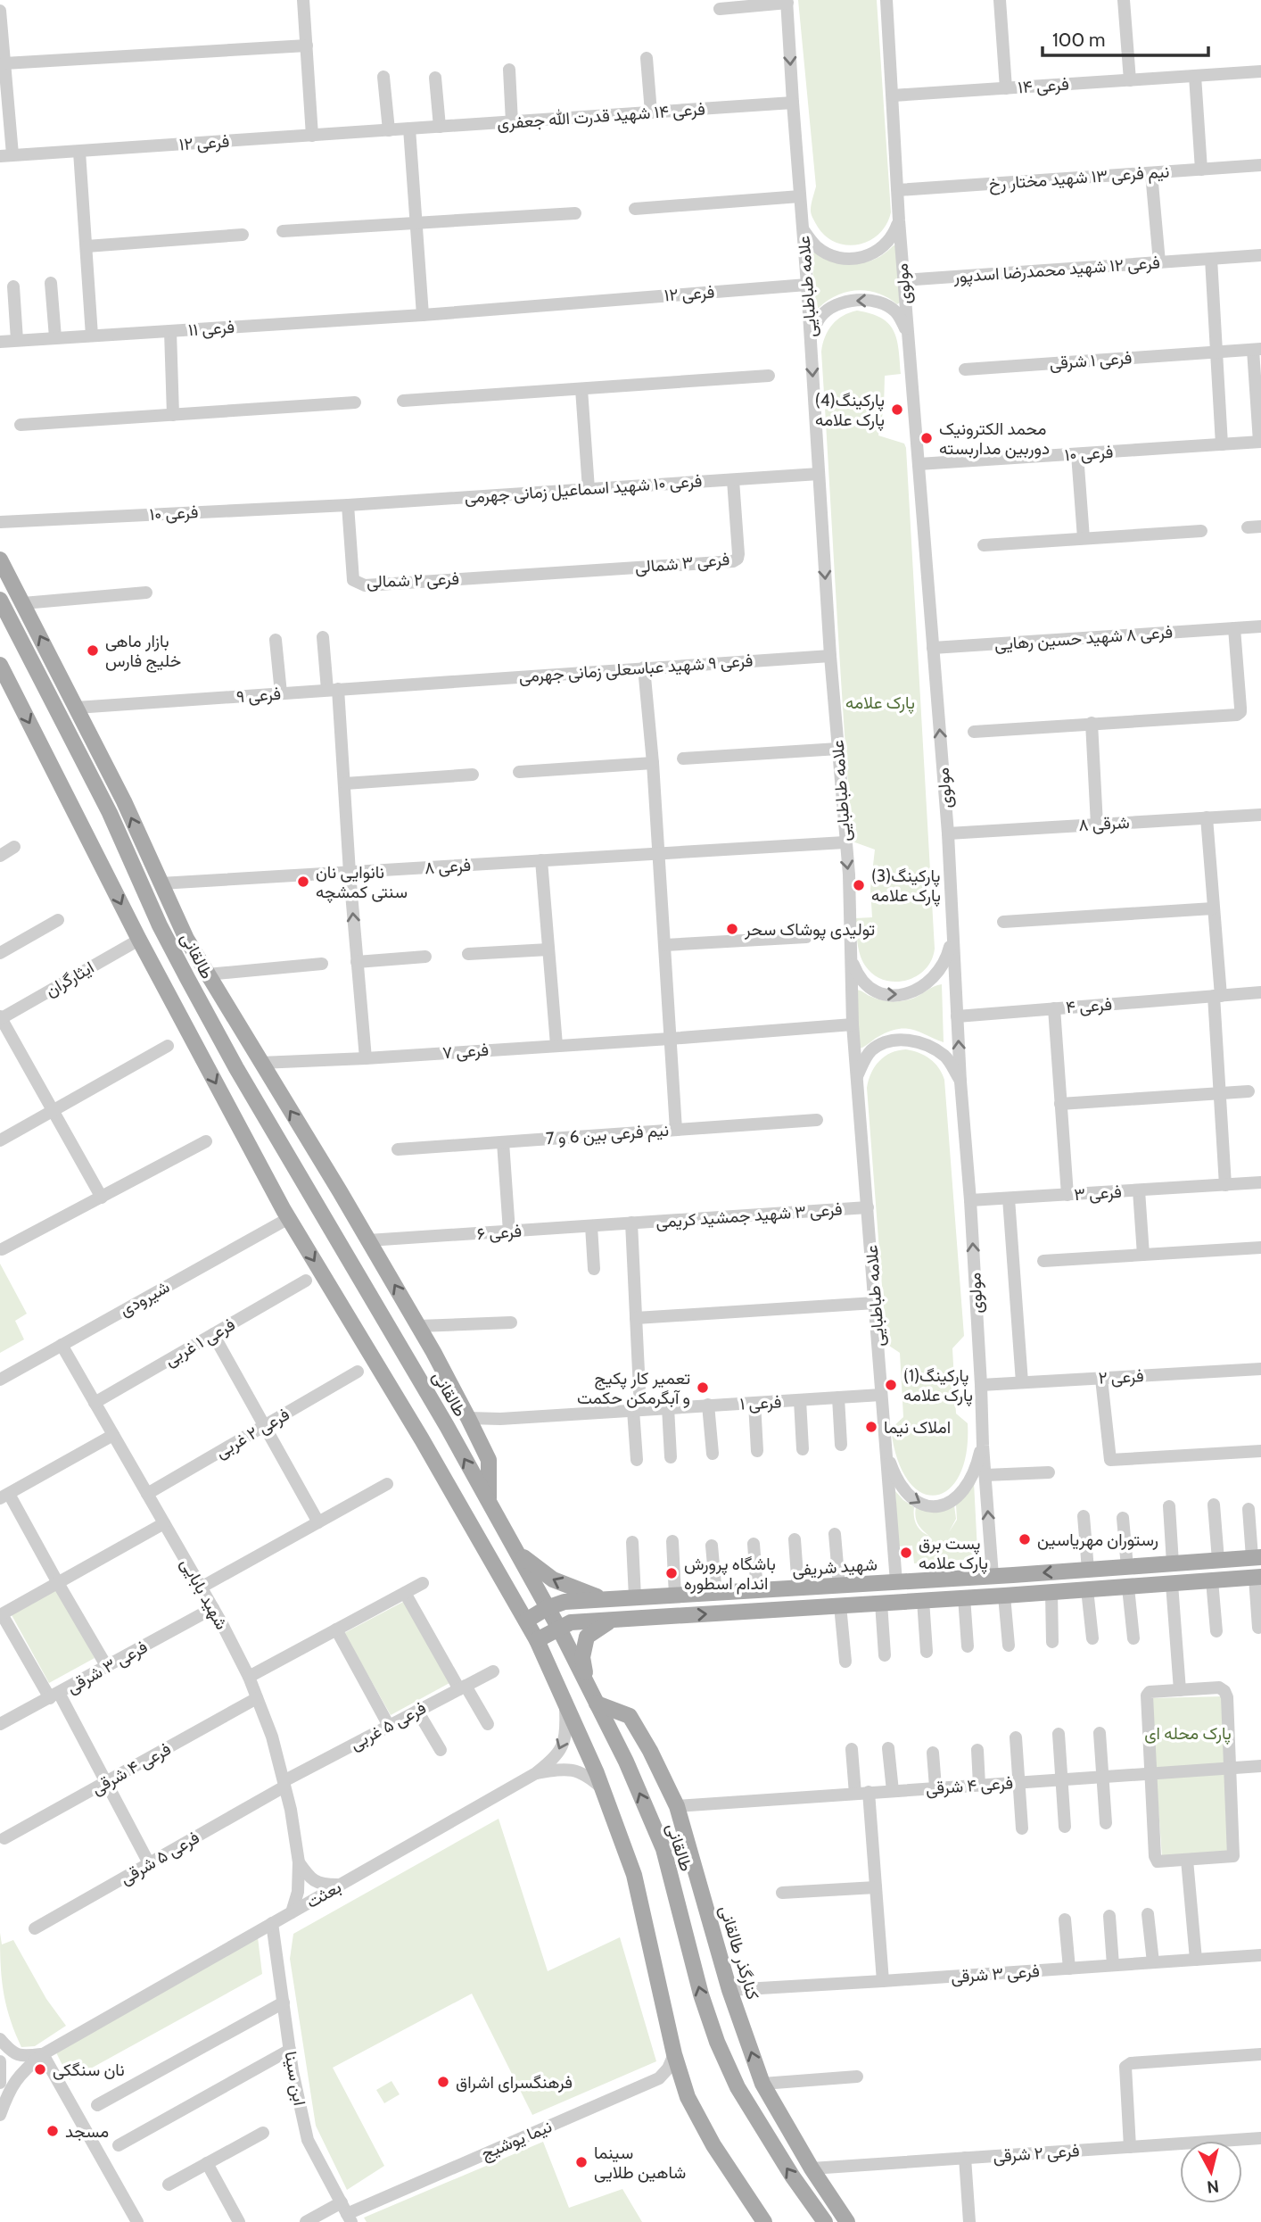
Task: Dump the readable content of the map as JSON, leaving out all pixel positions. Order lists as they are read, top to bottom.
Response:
{
  "streets": {
    "main road": ["طالقانی", "شهید شریفی", "کنارگذر طالقانی"],
    "street": [
      "فرعی ۱۴",
      "فرعی ۱۴ شهید قدرت الله جعفری",
      "فرعی ۱۲",
      "نیم فرعی ۱۳ شهید مختار رخ",
      "فرعی ۱۲ شهید محمدرضا اسدپور",
      "مولوی",
      "علامه طباطبایی",
      "فرعی ۱۱",
      "فرعی ۱ شرقی",
      "فرعی ۱۰",
      "فرعی ۱۰ شهید اسماعیل زمانی جهرمی",
      "فرعی ۳ شمالی",
      "فرعی ۲ شمالی",
      "فرعی ۸ شهید حسین رهایی",
      "فرعی ۹ شهید عباسعلی زمانی جهرمی",
      "فرعی ۹",
      "۸ شرقی",
      "فرعی ۸",
      "ایثارگران",
      "فرعی ۴",
      "فرعی ۷",
      "نیم فرعی بین 6 و 7",
      "فرعی ۳",
      "فرعی ۳ شهید جمشید کریمی",
      "فرعی ۶",
      "شیرودی",
      "فرعی ۱ غربی",
      "فرعی ۲",
      "فرعی ۱",
      "فرعی ۲ غربی",
      "شهید بابایی",
      "فرعی ۳ شرقی",
      "فرعی ۵ غربی",
      "فرعی ۴ شرقی",
      "فرعی ۵ شرقی",
      "بعثت",
      "ابن سینا",
      "نیما یوشیج",
      "فرعی ۲ شرقی"
    ]
  },
  "crossings": [
    ["فرعی ۱۴", "مولوی"],
    ["فرعی ۱۴ شهید قدرت الله جعفری", "فرعی ۱۲"],
    ["فرعی ۱۴ شهید قدرت الله جعفری", "علامه طباطبایی"],
    ["فرعی ۱۲", "علامه طباطبایی"],
    ["فرعی ۱۲", "فرعی ۱۱"],
    ["نیم فرعی ۱۳ شهید مختار رخ", "مولوی"],
    ["فرعی ۱۲ شهید محمدرضا اسدپور", "مولوی"],
    ["مولوی", "فرعی ۱۰"],
    ["مولوی", "فرعی ۸ شهید حسین رهایی"],
    ["مولوی", "۸ شرقی"],
    ["مولوی", "فرعی ۴"],
    ["مولوی", "فرعی ۳"],
    ["مولوی", "فرعی ۲"],
    ["مولوی", "شهید شریفی"],
    ["علامه طباطبایی", "فرعی ۱۰ شهید اسماعیل زمانی جهرمی"],
    ["علامه طباطبایی", "فرعی ۹ شهید عباسعلی زمانی جهرمی"],
    ["علامه طباطبایی", "فرعی ۸"],
    ["علامه طباطبایی", "فرعی ۷"],
    ["علامه طباطبایی", "فرعی ۳ شهید جمشید کریمی"],
    ["علامه طباطبایی", "فرعی ۱"],
    ["علامه طباطبایی", "شهید شریفی"],
    ["فرعی ۱۰", "فرعی ۱۰ شهید اسماعیل زمانی جهرمی"],
    ["فرعی ۱۰", "فرعی ۲ شمالی"],
    ["فرعی ۱۰ شهید اسماعیل زمانی جهرمی", "فرعی ۳ شمالی"],
    ["فرعی ۱۰ شهید اسماعیل زمانی جهرمی", "فرعی ۲ شمالی"],
    ["فرعی ۳ شمالی", "فرعی ۲ شمالی"],
    ["فرعی ۹ شهید عباسعلی زمانی جهرمی", "فرعی ۹"],
    ["طالقانی", "شهید شریفی"],
    ["طالقانی", "کنارگذر طالقانی"],
    ["فرعی ۳ شهید جمشید کریمی", "فرعی ۶"],
    ["شیرودی", "شهید بابایی"],
    ["فرعی ۱ غربی", "شهید بابایی"],
    ["فرعی ۲ غربی", "شهید بابایی"],
    ["شهید بابایی", "فرعی ۳ شرقی"],
    ["شهید بابایی", "فرعی ۵ غربی"],
    ["شهید بابایی", "فرعی ۴ شرقی"],
    ["شهید بابایی", "فرعی ۵ شرقی"],
    ["شهید بابایی", "بعثت"],
    ["فرعی ۳ شرقی", "کنارگذر طالقانی"],
    ["فرعی ۵ غربی", "فرعی ۵ شرقی"],
    ["فرعی ۴ شرقی", "کنارگذر طالقانی"],
    ["بعثت", "ابن سینا"],
    ["کنارگذر طالقانی", "فرعی ۲ شرقی"],
    ["ابن سینا", "نیما یوشیج"]
  ],
  "parks": ["پارک علامه", "پارک محله ای"],
  "places": [
    "پارکینگ(4) پارک علامه",
    "محمد الکترونیک دوربین مداربسته",
    "بازار ماهی خلیج فارس",
    "نانوایی نان سنتی کمشچه",
    "پارکینگ(3) پارک علامه",
    "تولیدی پوشاک سحر",
    "پارکینگ(1) پارک علامه",
    "تعمیر کار پکیج و آبگرمکن حکمت",
    "املاک نیما",
    "رستوران مهریاسین",
    "پست برق پارک علامه",
    "باشگاه پرورش اندام اسطوره",
    "نان سنگکی",
    "فرهنگسرای اشراق",
    "مسجد",
    "سینما شاهین طلایی"
  ],
  "scale_bar": "100 m",
  "north": "bottom"
}
